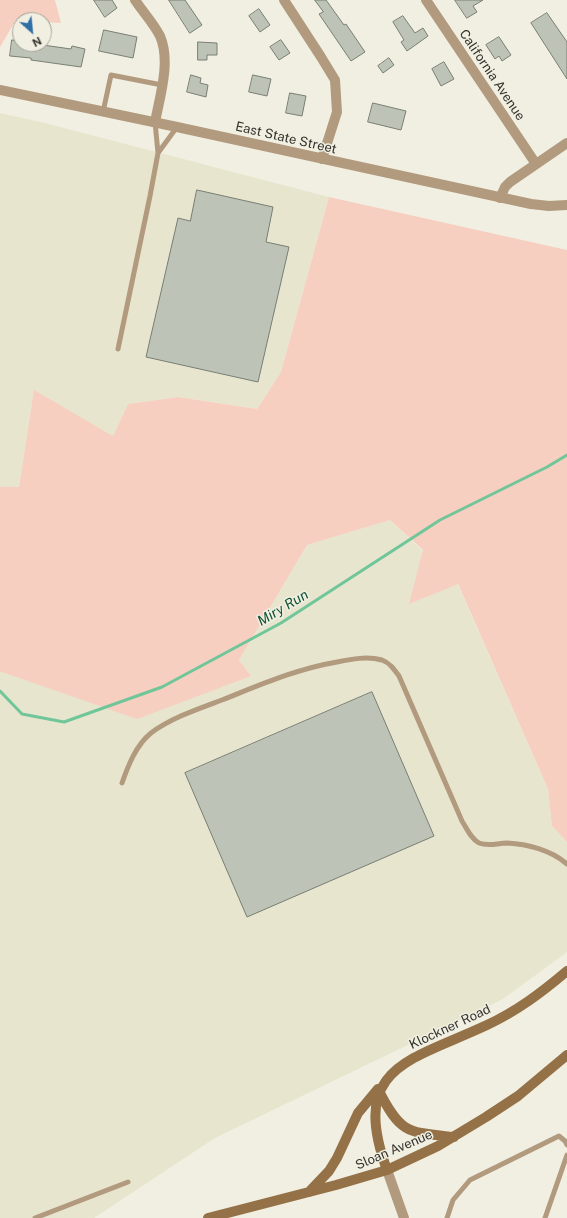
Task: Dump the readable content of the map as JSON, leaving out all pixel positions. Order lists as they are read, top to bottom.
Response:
{
  "streets": {
    "main road": ["Klockner Road", "Sloan Avenue"],
    "street": ["California Avenue", "East State Street"]
  },
  "crossings": [
    ["Klockner Road", "Sloan Avenue"]
  ],
  "water": ["Miry Run"],
  "north": "bottom right"
}
